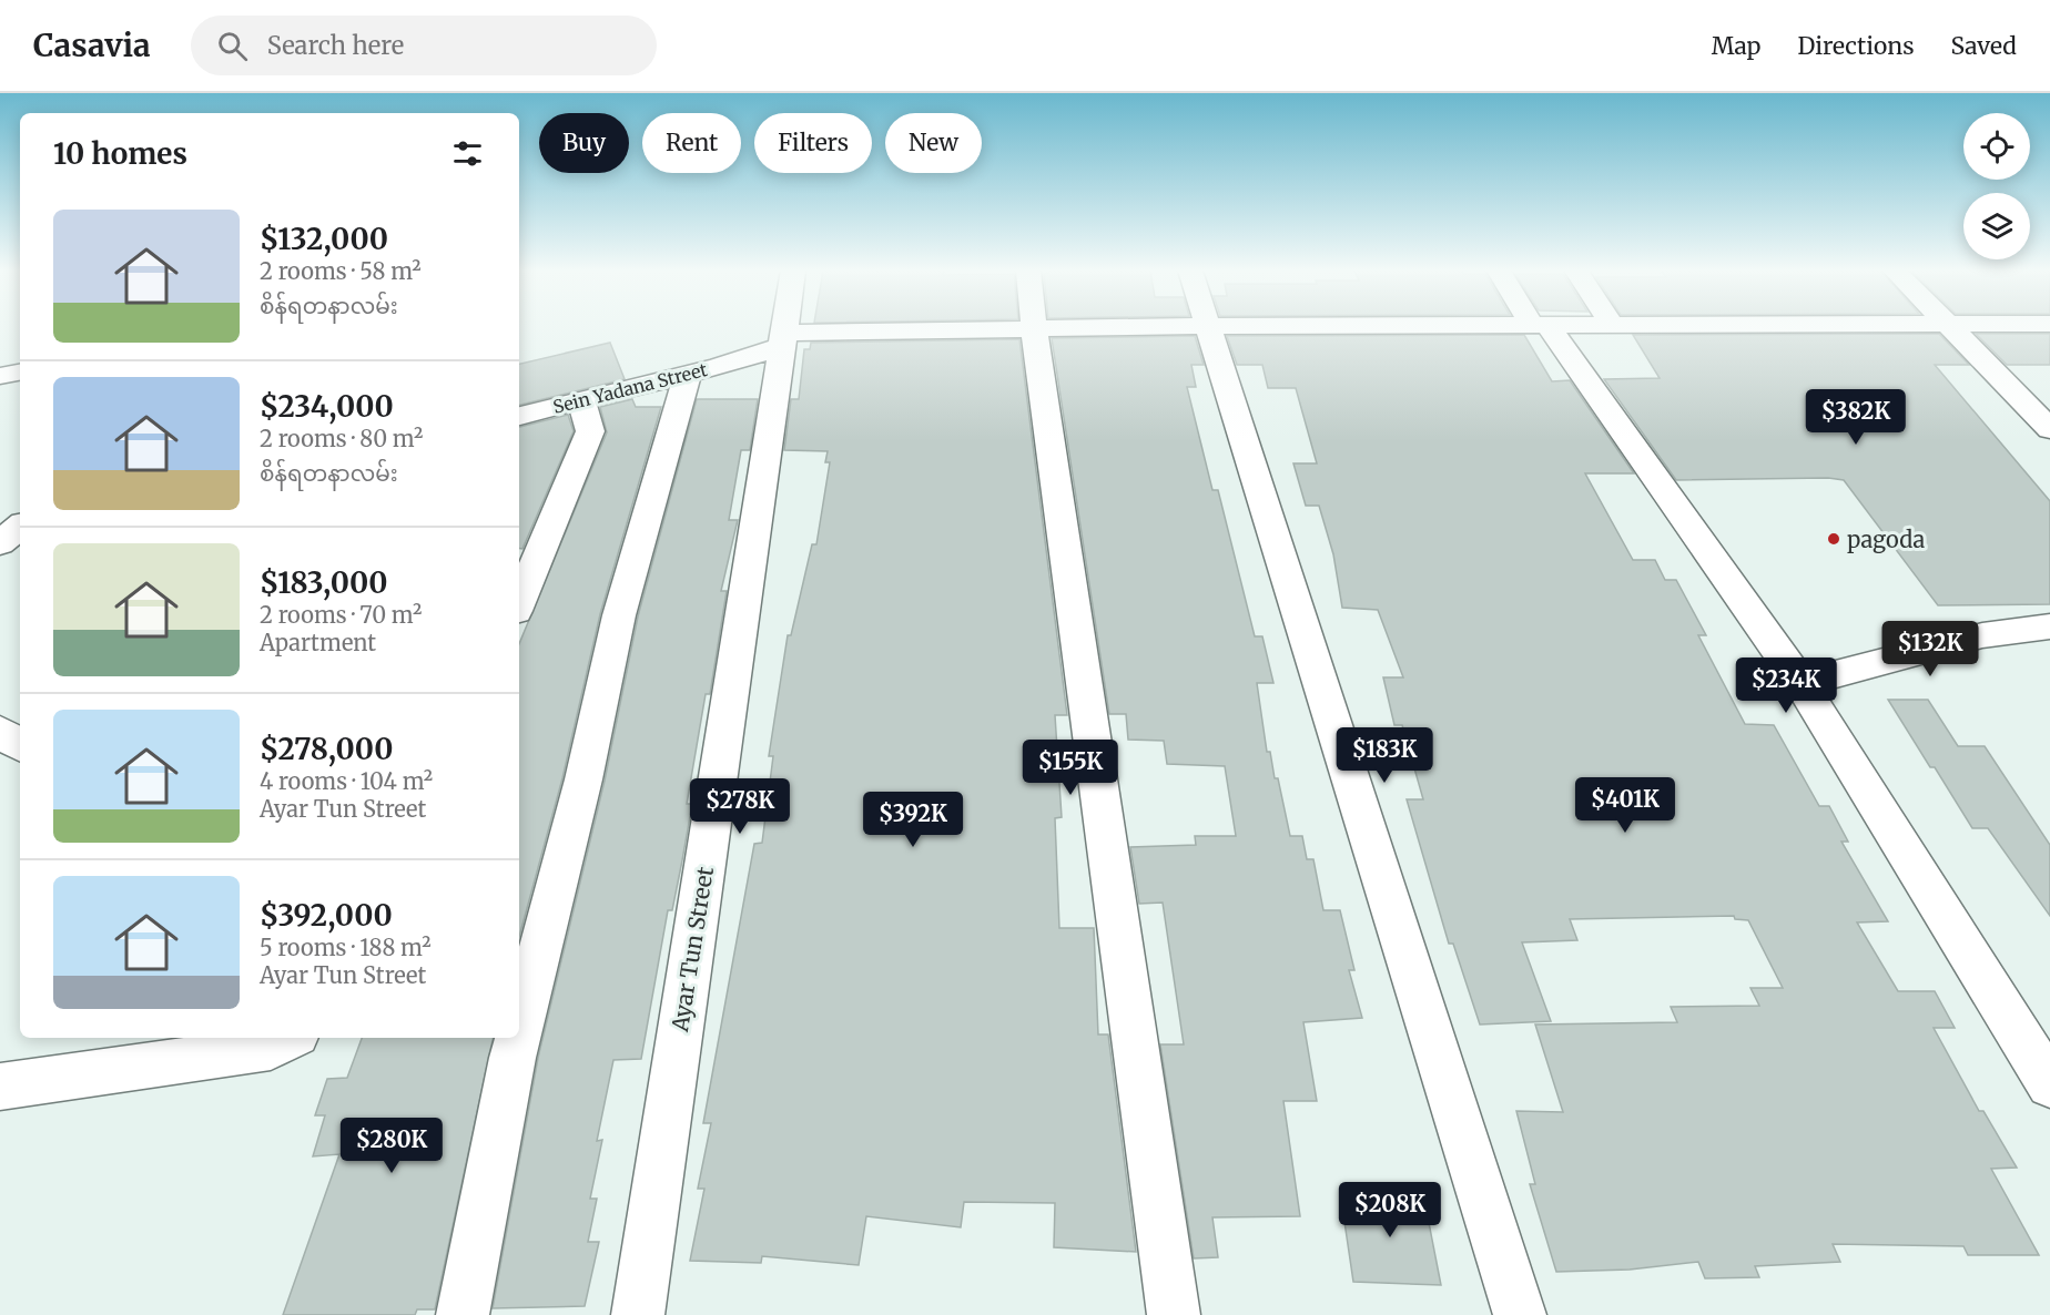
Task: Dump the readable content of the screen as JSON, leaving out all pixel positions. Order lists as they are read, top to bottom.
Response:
{
  "streets": {
    "street": ["Sein Yadana Street", "Ayar Tun Street"]
  },
  "crossings": [
    ["Sein Yadana Street", "Ayar Tun Street"]
  ],
  "places": ["pagoda"],
  "page": {
    "header": "Casavia",
    "search": "Search here",
    "nav": ["Map", "Directions", "Saved"],
    "chip": [
      "Buy",
      "Rent",
      "Filters",
      "New"
    ],
    "heading": "10 homes",
    "list": [
      {
        "name": "$132,000",
        "note": "2 rooms · 58 m² · စိန်ရတနာလမ်း"
      },
      {
        "name": "$234,000",
        "note": "2 rooms · 80 m² · စိန်ရတနာလမ်း"
      },
      {
        "name": "$183,000",
        "note": "2 rooms · 70 m² · Apartment"
      },
      {
        "name": "$278,000",
        "note": "4 rooms · 104 m² · Ayar Tun Street"
      },
      {
        "name": "$392,000",
        "note": "5 rooms · 188 m² · Ayar Tun Street"
      }
    ],
    "price": [
      "$382K",
      "$132K",
      "$234K",
      "$183K",
      "$155K",
      "$401K",
      "$278K",
      "$392K",
      "$280K",
      "$208K"
    ]
  }
}
